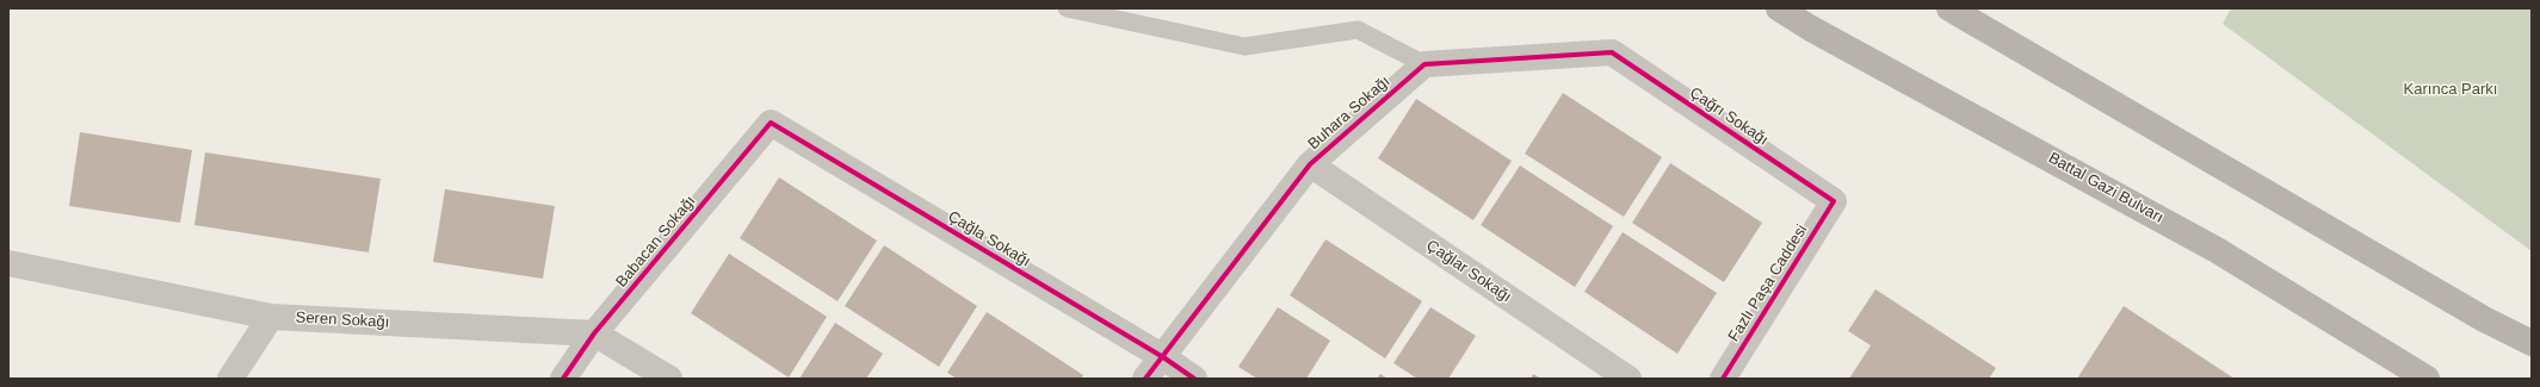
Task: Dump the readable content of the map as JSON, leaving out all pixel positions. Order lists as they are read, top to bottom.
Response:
{
  "streets": {
    "street": [
      "Buhara Sokağı",
      "Çağrı Sokağı",
      "Battal Gazi Bulvarı",
      "Çağla Sokağı",
      "Babacan Sokağı",
      "Çağlar Sokağı",
      "Fazlı Paşa Caddesi",
      "Seren Sokağı"
    ]
  },
  "crossings": [
    ["Buhara Sokağı", "Çağrı Sokağı"],
    ["Buhara Sokağı", "Çağla Sokağı"],
    ["Buhara Sokağı", "Çağlar Sokağı"],
    ["Çağrı Sokağı", "Fazlı Paşa Caddesi"],
    ["Çağla Sokağı", "Babacan Sokağı"],
    ["Babacan Sokağı", "Seren Sokağı"]
  ],
  "parks": ["Karınca Parkı"]
}
